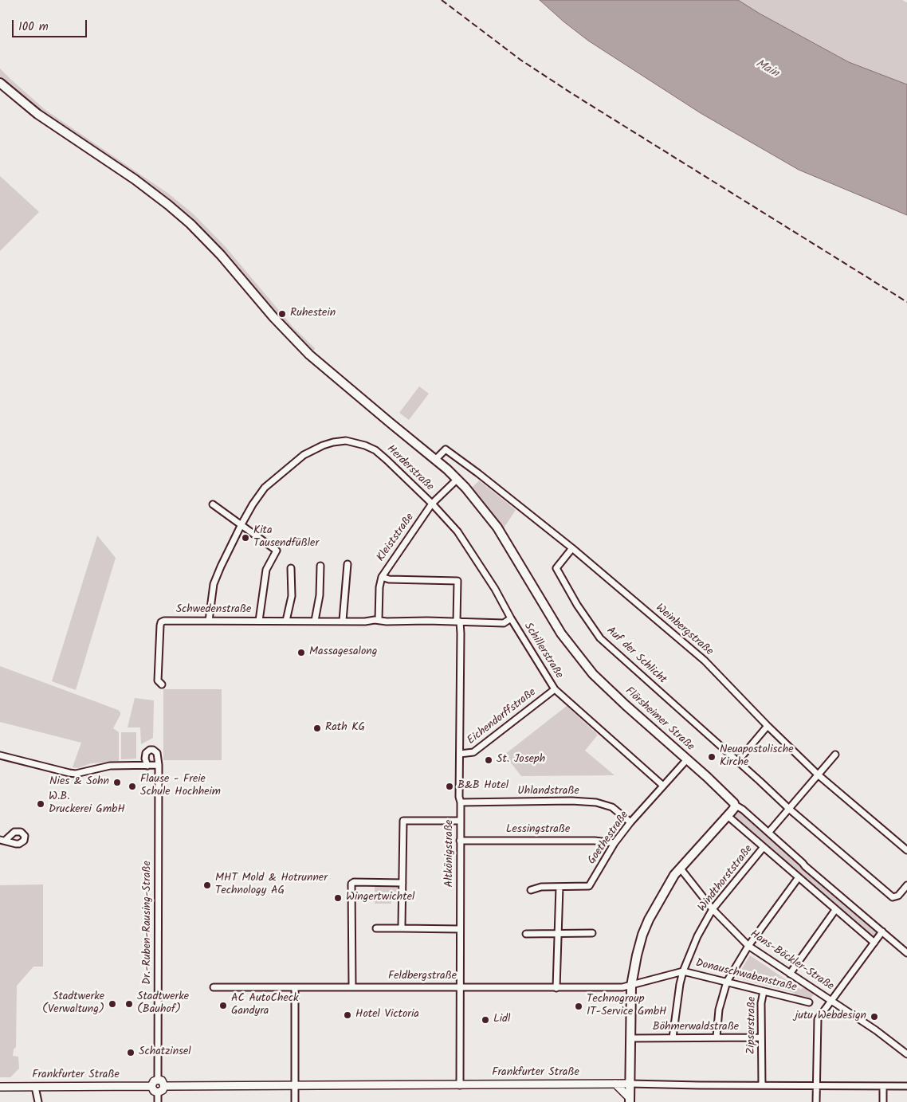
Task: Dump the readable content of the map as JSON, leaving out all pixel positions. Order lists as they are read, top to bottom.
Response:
{
  "streets": {
    "main road": ["Flörsheimer Straße"],
    "street": [
      "Herderstraße",
      "Kleiststraße",
      "Schwedenstraße",
      "Weinbergstraße",
      "Schillerstraße",
      "Auf der Schlicht",
      "Eichendorffstraße",
      "Uhlandstraße",
      "Lessingstraße",
      "Goethestraße",
      "Altkönigstraße",
      "Windthorststraße",
      "Dr.-Ruben-Rausing-Straße",
      "Hans-Böckler-Straße",
      "Donauschwabenstraße",
      "Feldbergstraße",
      "Zipserstraße",
      "Böhmerwaldstraße",
      "Frankfurter Straße"
    ]
  },
  "crossings": [
    ["Herderstraße", "Kleiststraße"],
    ["Herderstraße", "Schwedenstraße"],
    ["Herderstraße", "Schillerstraße"],
    ["Kleiststraße", "Schwedenstraße"],
    ["Kleiststraße", "Schillerstraße"],
    ["Kleiststraße", "Flörsheimer Straße"],
    ["Schwedenstraße", "Schillerstraße"],
    ["Schwedenstraße", "Altkönigstraße"],
    ["Weinbergstraße", "Auf der Schlicht"],
    ["Weinbergstraße", "Flörsheimer Straße"],
    ["Schillerstraße", "Eichendorffstraße"],
    ["Schillerstraße", "Goethestraße"],
    ["Eichendorffstraße", "Altkönigstraße"],
    ["Flörsheimer Straße", "Goethestraße"],
    ["Uhlandstraße", "Goethestraße"],
    ["Uhlandstraße", "Altkönigstraße"],
    ["Lessingstraße", "Goethestraße"],
    ["Lessingstraße", "Altkönigstraße"],
    ["Altkönigstraße", "Feldbergstraße"],
    ["Altkönigstraße", "Frankfurter Straße"],
    ["Windthorststraße", "Hans-Böckler-Straße"],
    ["Windthorststraße", "Donauschwabenstraße"],
    ["Windthorststraße", "Böhmerwaldstraße"],
    ["Dr.-Ruben-Rausing-Straße", "Frankfurter Straße"],
    ["Donauschwabenstraße", "Feldbergstraße"],
    ["Donauschwabenstraße", "Zipserstraße"],
    ["Zipserstraße", "Böhmerwaldstraße"],
    ["Zipserstraße", "Frankfurter Straße"]
  ],
  "water": ["Main"],
  "places": [
    "Ruhestein",
    "Kita Tausendfüßler",
    "Massagesalong",
    "Rath KG",
    "Neuapostolische Kirche",
    "St. Joseph",
    "Nies & Sohn",
    "Flause - Freie Schule Hochheim",
    "B&B Hotel",
    "W.B. Druckerei GmbH",
    "MHT Mold & Hotrunner Technology AG",
    "Wingertwichtel",
    "Stadtwerke (Verwaltung)",
    "Stadtwerke (Bauhof)",
    "AC AutoCheck Gandyra",
    "Technogroup IT-Service GmbH",
    "Hotel Victoria",
    "jutu Webdesign",
    "Lidl",
    "Schatzinsel"
  ],
  "scale_bar": "100 m"
}
